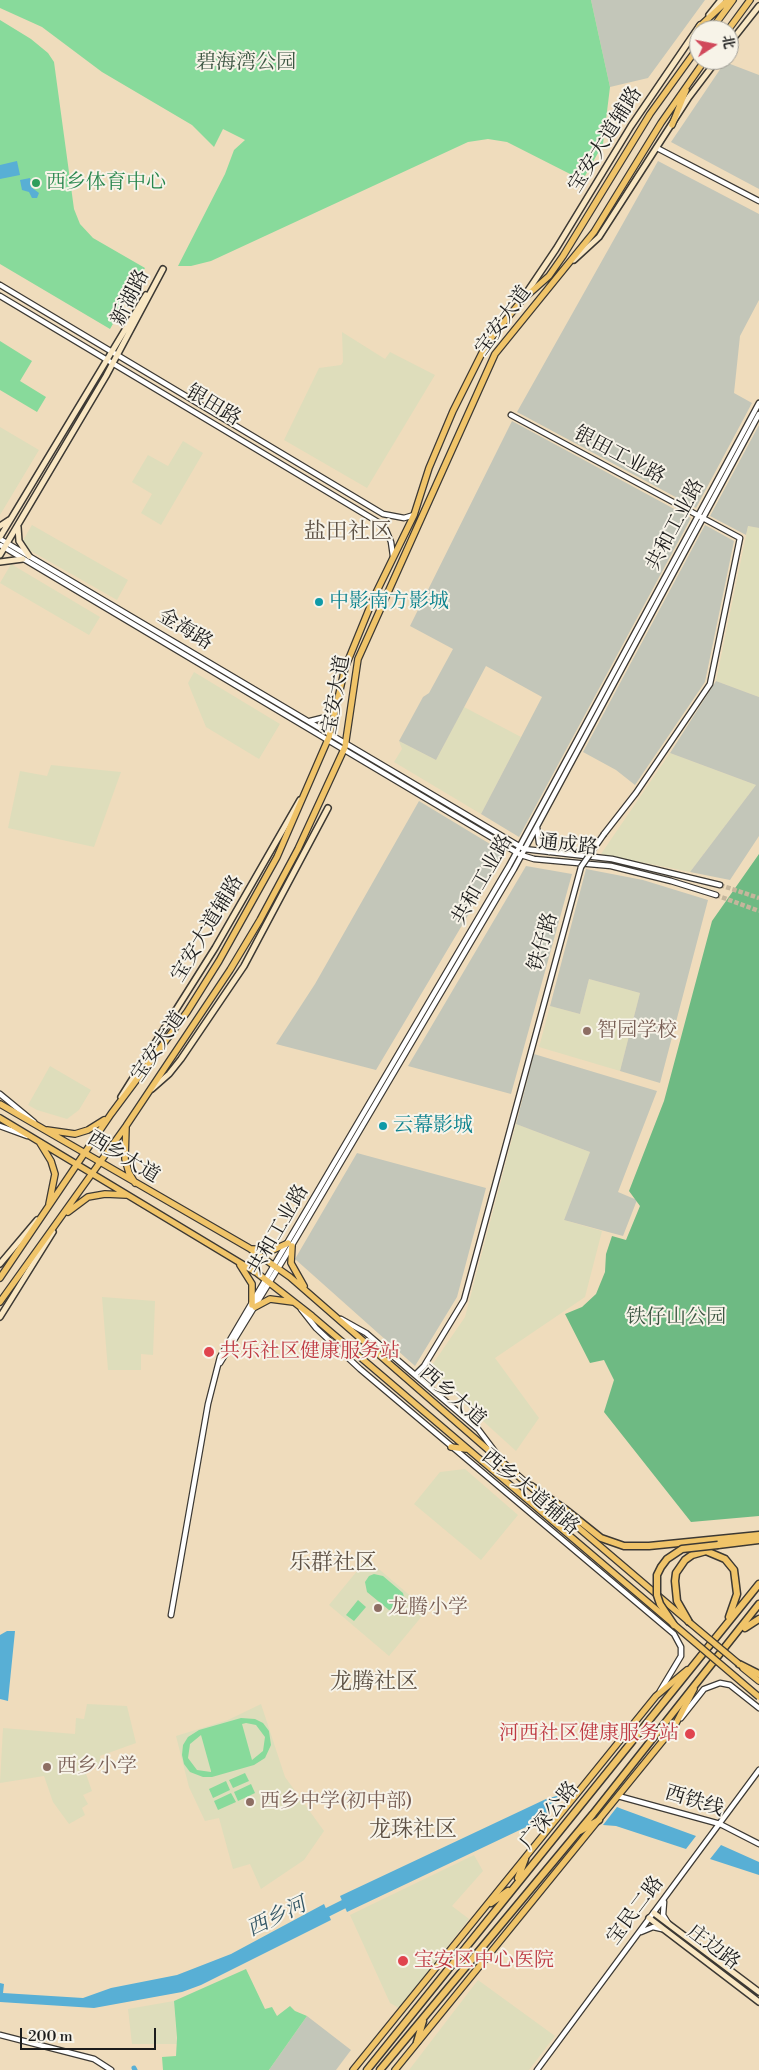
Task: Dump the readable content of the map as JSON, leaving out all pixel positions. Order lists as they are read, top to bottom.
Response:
{
  "streets": {
    "highway": ["广深公路"],
    "main road": [
      "宝安大道辅路",
      "新湖路",
      "宝安大道",
      "西乡大道",
      "庄边路"
    ],
    "street": [
      "银田路",
      "银田工业路",
      "共和工业路",
      "金海路",
      "通成路",
      "铁仔路",
      "西乡大道辅路",
      "西铁线",
      "宝民二路"
    ]
  },
  "crossings": [
    ["宝安大道辅路", "宝安大道"],
    ["新湖路", "银田路"],
    ["新湖路", "金海路"],
    ["宝安大道", "银田路"],
    ["宝安大道", "金海路"],
    ["宝安大道", "西乡大道"],
    ["银田工业路", "共和工业路"],
    ["银田工业路", "铁仔路"],
    ["共和工业路", "通成路"],
    ["共和工业路", "西乡大道"],
    ["金海路", "通成路"],
    ["铁仔路", "西乡大道辅路"],
    ["西乡大道", "西乡大道辅路"],
    ["西铁线", "宝民二路"],
    ["宝民二路", "庄边路"]
  ],
  "districts": [
    "盐田社区",
    "乐群社区",
    "龙腾社区",
    "龙珠社区"
  ],
  "water": ["西乡河"],
  "parks": ["碧海湾公园", "铁仔山公园"],
  "places": [
    "西乡体育中心",
    "中影南方影城",
    "智园学校",
    "云幕影城",
    "共乐社区健康服务站",
    "龙腾小学",
    "河西社区健康服务站",
    "西乡小学",
    "西乡中学(初中部)",
    "宝安区中心医院"
  ],
  "scale_bar": "200 m",
  "north": "right"
}
